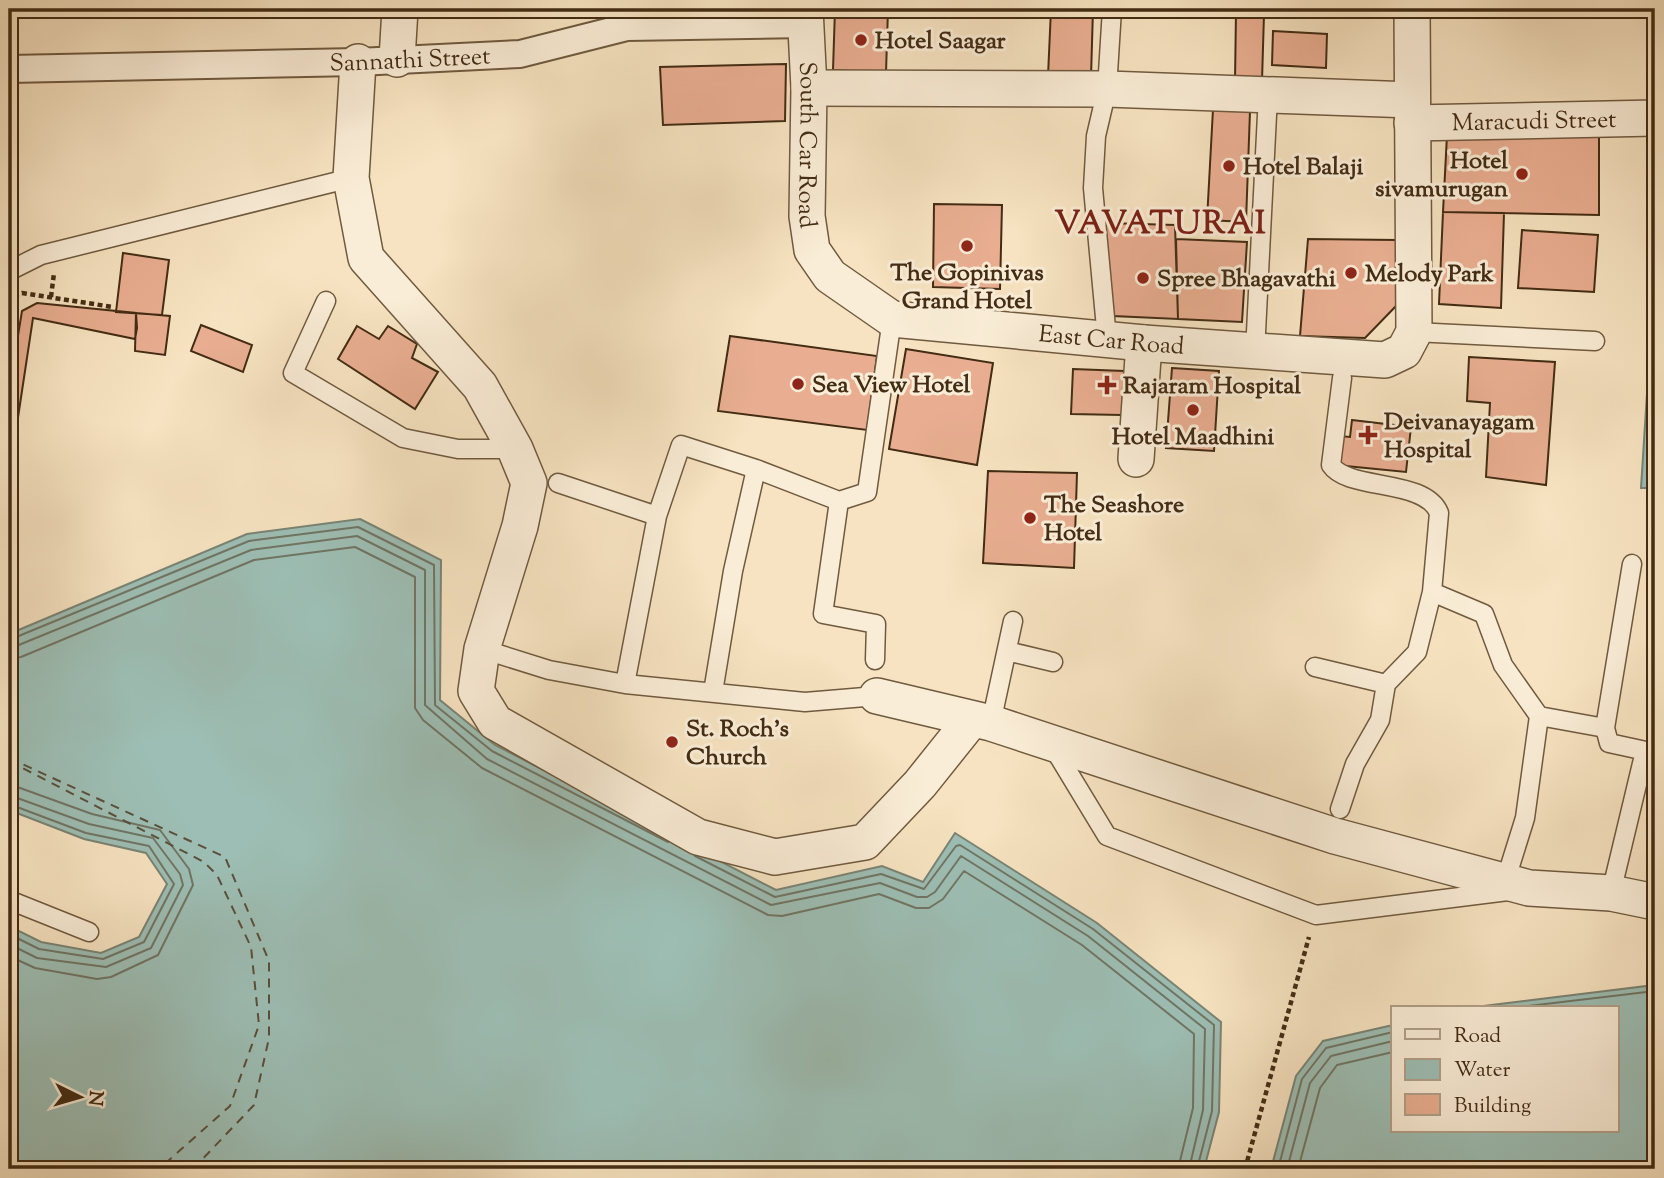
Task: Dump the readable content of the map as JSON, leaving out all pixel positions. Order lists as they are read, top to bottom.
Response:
{
  "streets": {
    "street": [
      "Sannathi Street",
      "Maracudi Street",
      "South Car Road",
      "East Car Road"
    ]
  },
  "crossings": [
    ["Sannathi Street", "South Car Road"],
    ["Maracudi Street", "South Car Road"],
    ["South Car Road", "East Car Road"]
  ],
  "districts": ["VAVATURAI"],
  "places": {
    "other": [
      "Hotel Saagar",
      "Hotel Balaji",
      "Hotel sivamurugan",
      "The Gopinivas Grand Hotel",
      "Melody Park",
      "Spree Bhagavathi",
      "Sea View Hotel",
      "Hotel Maadhini",
      "The Seashore Hotel",
      "St. Roch's Church"
    ],
    "health": ["Rajaram Hospital", "Deivanayagam Hospital"]
  },
  "legend": ["Road", "Water", "Building"],
  "north": "right"
}
